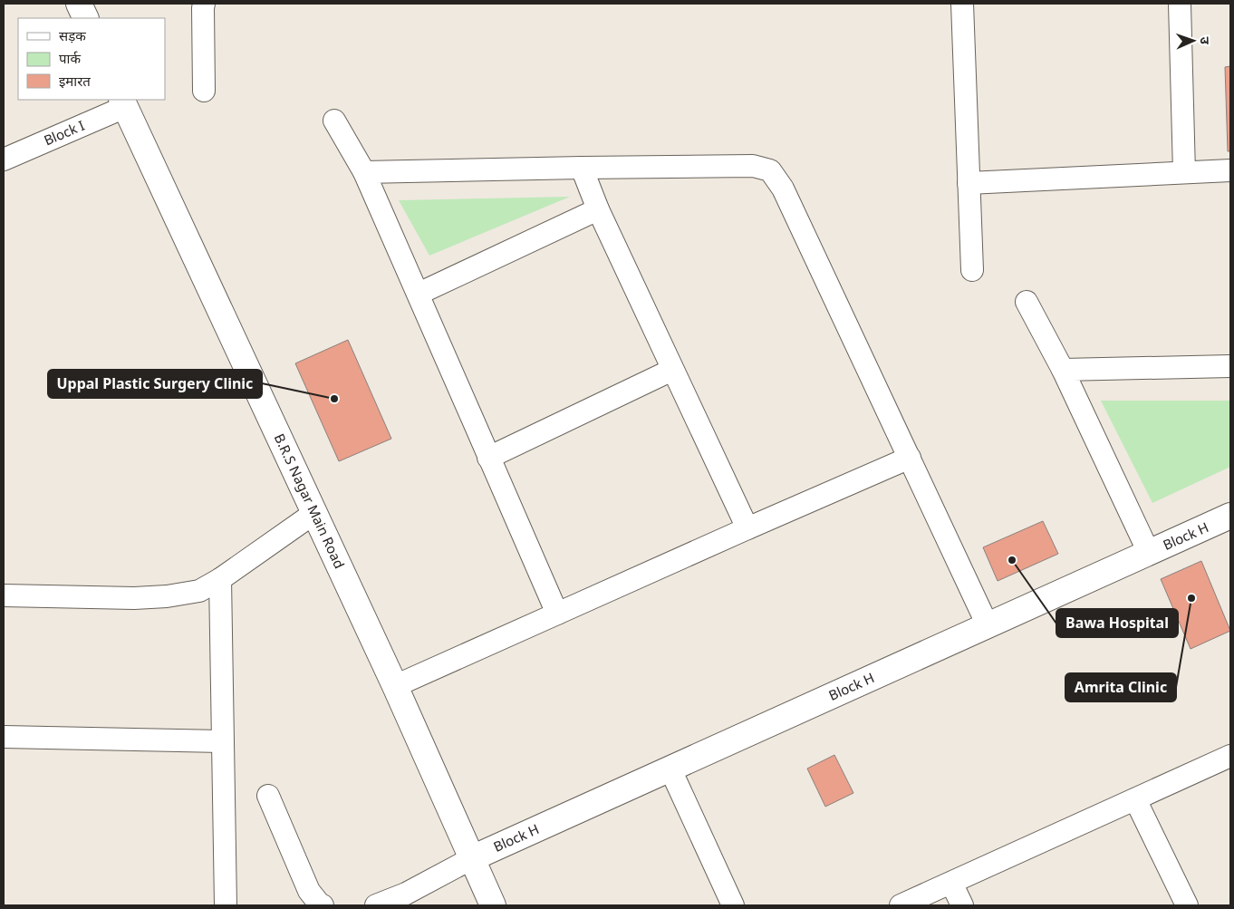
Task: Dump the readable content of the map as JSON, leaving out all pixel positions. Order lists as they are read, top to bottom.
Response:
{
  "streets": {
    "street": ["Block I", "B.R.S Nagar Main Road", "Block H"]
  },
  "crossings": [
    ["Block I", "B.R.S Nagar Main Road"],
    ["B.R.S Nagar Main Road", "Block H"]
  ],
  "places": ["Uppal Plastic Surgery Clinic", "Bawa Hospital", "Amrita Clinic"],
  "legend": ["सड़क", "पार्क", "इमारत"],
  "north": "right"
}
